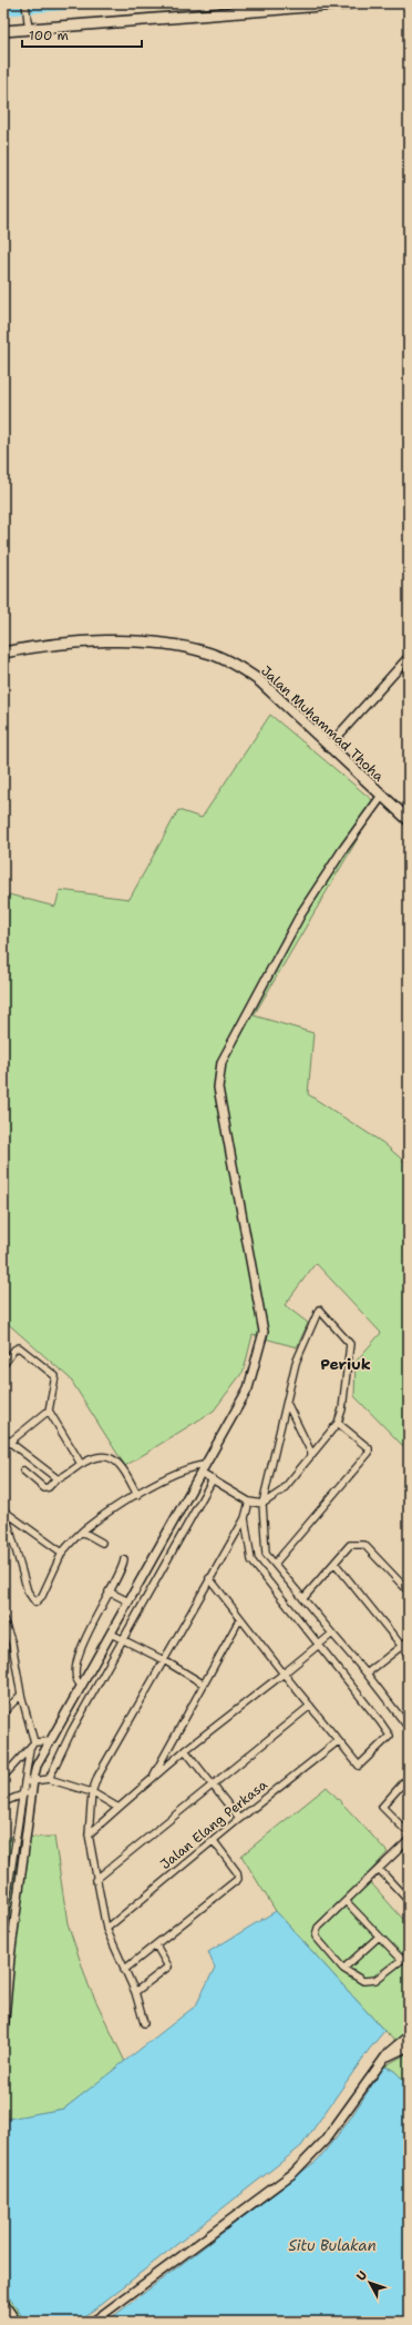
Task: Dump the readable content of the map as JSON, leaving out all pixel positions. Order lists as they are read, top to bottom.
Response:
{
  "streets": {
    "main road": ["Jalan Muhammad Thoha"],
    "street": ["Jalan Elang Perkasa"]
  },
  "districts": ["Periuk"],
  "water": ["Situ Bulakan"],
  "scale_bar": "100 m",
  "north": "top left"
}
